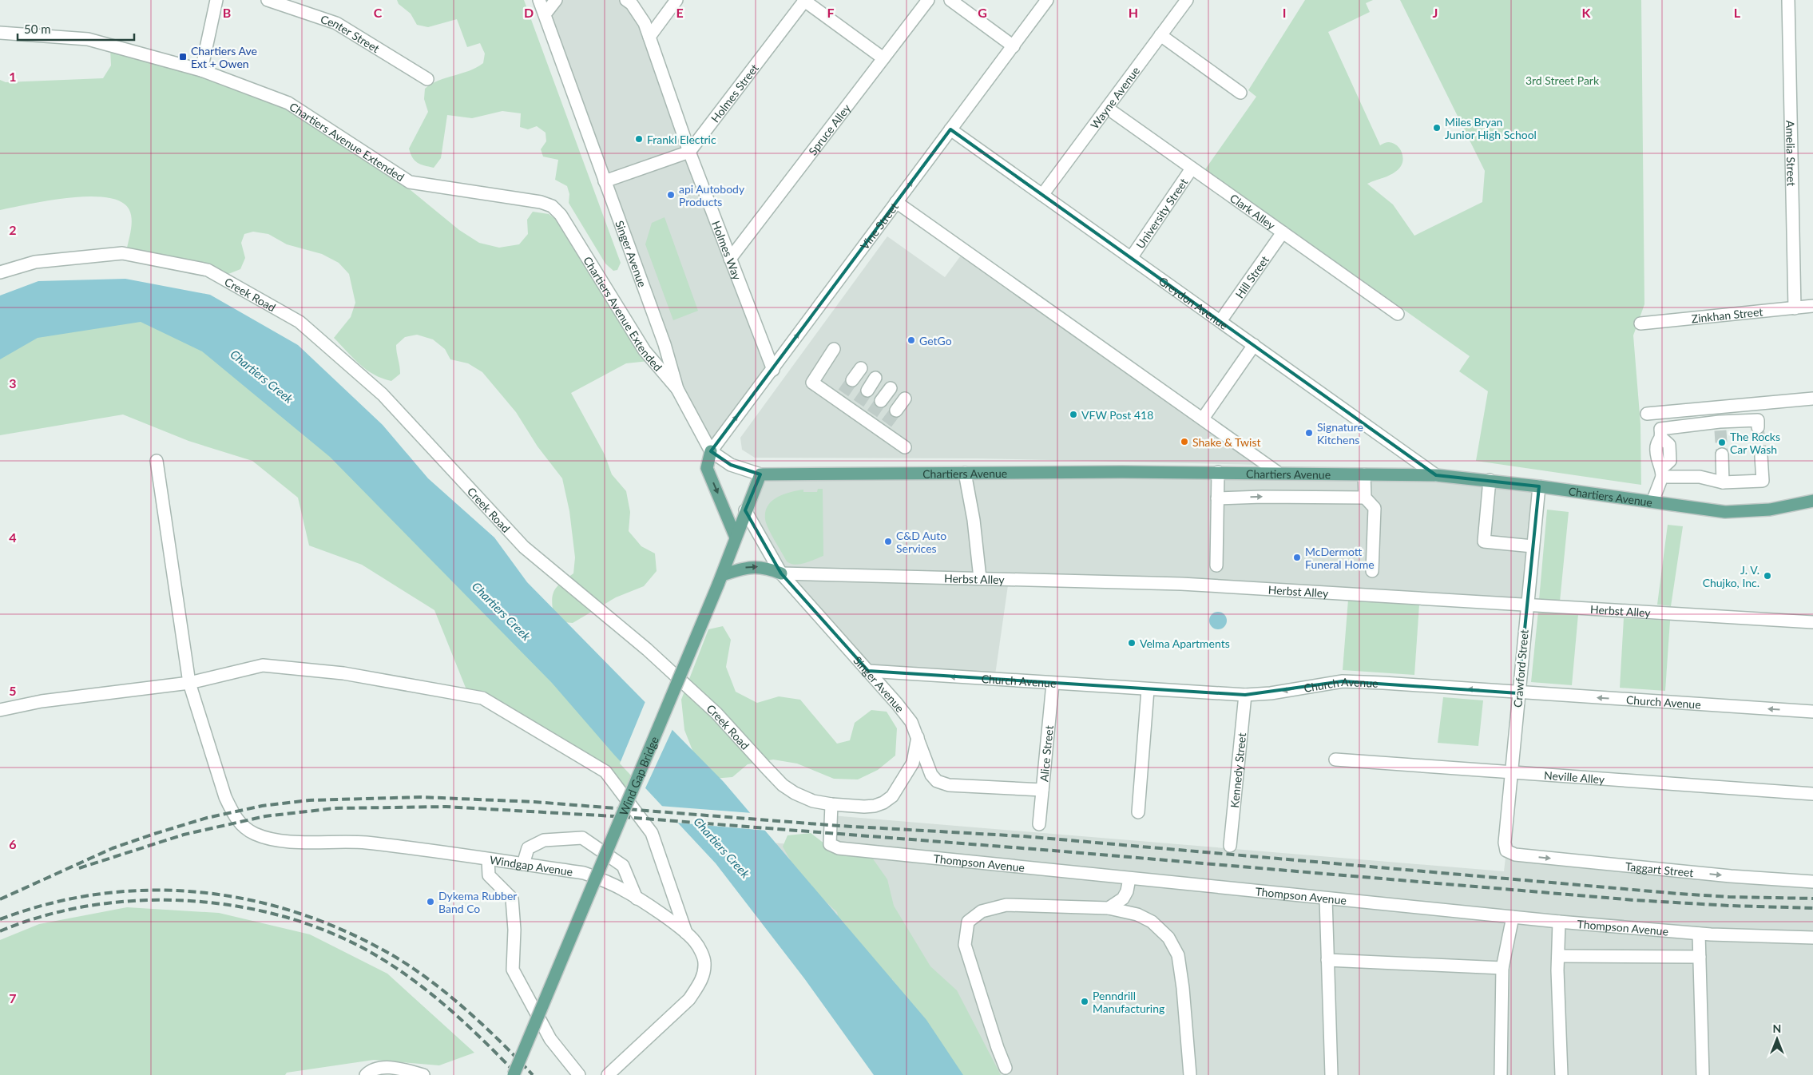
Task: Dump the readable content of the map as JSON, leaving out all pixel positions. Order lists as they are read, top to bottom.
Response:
{
  "streets": {
    "main road": ["Chartiers Avenue", "Wind Gap Bridge"],
    "street": [
      "Center Street",
      "Holmes Street",
      "Wayne Avenue",
      "Spruce Alley",
      "Chartiers Avenue Extended",
      "Amelia Street",
      "Clark Alley",
      "University Street",
      "Vine Street",
      "Holmes Way",
      "Singer Avenue",
      "Hill Street",
      "Creek Road",
      "Greydon Avenue",
      "Zinkhan Street",
      "Herbst Alley",
      "Crawford Street",
      "Church Avenue",
      "Alice Street",
      "Kennedy Street",
      "Neville Alley",
      "Thompson Avenue",
      "Windgap Avenue",
      "Taggart Street"
    ]
  },
  "crossings": [
    ["Holmes Street", "Holmes Way"],
    ["Wayne Avenue", "Clark Alley"],
    ["Wayne Avenue", "Greydon Avenue"],
    ["Spruce Alley", "Holmes Way"],
    ["Chartiers Avenue Extended", "Singer Avenue"],
    ["Amelia Street", "Zinkhan Street"],
    ["Clark Alley", "University Street"],
    ["Clark Alley", "Hill Street"],
    ["University Street", "Greydon Avenue"],
    ["Vine Street", "Holmes Way"],
    ["Vine Street", "Singer Avenue"],
    ["Vine Street", "Greydon Avenue"],
    ["Singer Avenue", "Creek Road"],
    ["Singer Avenue", "Chartiers Avenue"],
    ["Singer Avenue", "Herbst Alley"],
    ["Singer Avenue", "Church Avenue"],
    ["Singer Avenue", "Alice Street"],
    ["Singer Avenue", "Wind Gap Bridge"],
    ["Hill Street", "Greydon Avenue"],
    ["Creek Road", "Thompson Avenue"],
    ["Greydon Avenue", "Chartiers Avenue"],
    ["Chartiers Avenue", "Crawford Street"],
    ["Chartiers Avenue", "Wind Gap Bridge"],
    ["Herbst Alley", "Crawford Street"],
    ["Crawford Street", "Church Avenue"],
    ["Crawford Street", "Neville Alley"],
    ["Crawford Street", "Taggart Street"],
    ["Church Avenue", "Alice Street"],
    ["Church Avenue", "Kennedy Street"]
  ],
  "one_way": ["Vine Street", "Church Avenue"],
  "water": ["Chartiers Creek"],
  "parks": ["3rd Street Park"],
  "places": {
    "transit": ["Chartiers Ave Ext + Owen"],
    "other": [
      "Miles Bryan Junior High School",
      "Frankl Electric",
      "api Autobody Products",
      "GetGo",
      "VFW Post 418",
      "Signature Kitchens",
      "Shake & Twist",
      "The Rocks Car Wash",
      "C&D Auto Services",
      "McDermott Funeral Home",
      "J. V. Chujko, Inc.",
      "Velma Apartments",
      "Dykema Rubber Band Co",
      "Penndrill Manufacturing"
    ]
  },
  "scale_bar": "50 m",
  "north": "top",
  "grid": {
    "columns": [
      "B",
      "C",
      "D",
      "E",
      "F",
      "G",
      "H",
      "I",
      "J",
      "K",
      "L"
    ],
    "rows": [
      "1",
      "2",
      "3",
      "4",
      "5",
      "6",
      "7"
    ]
  }
}
